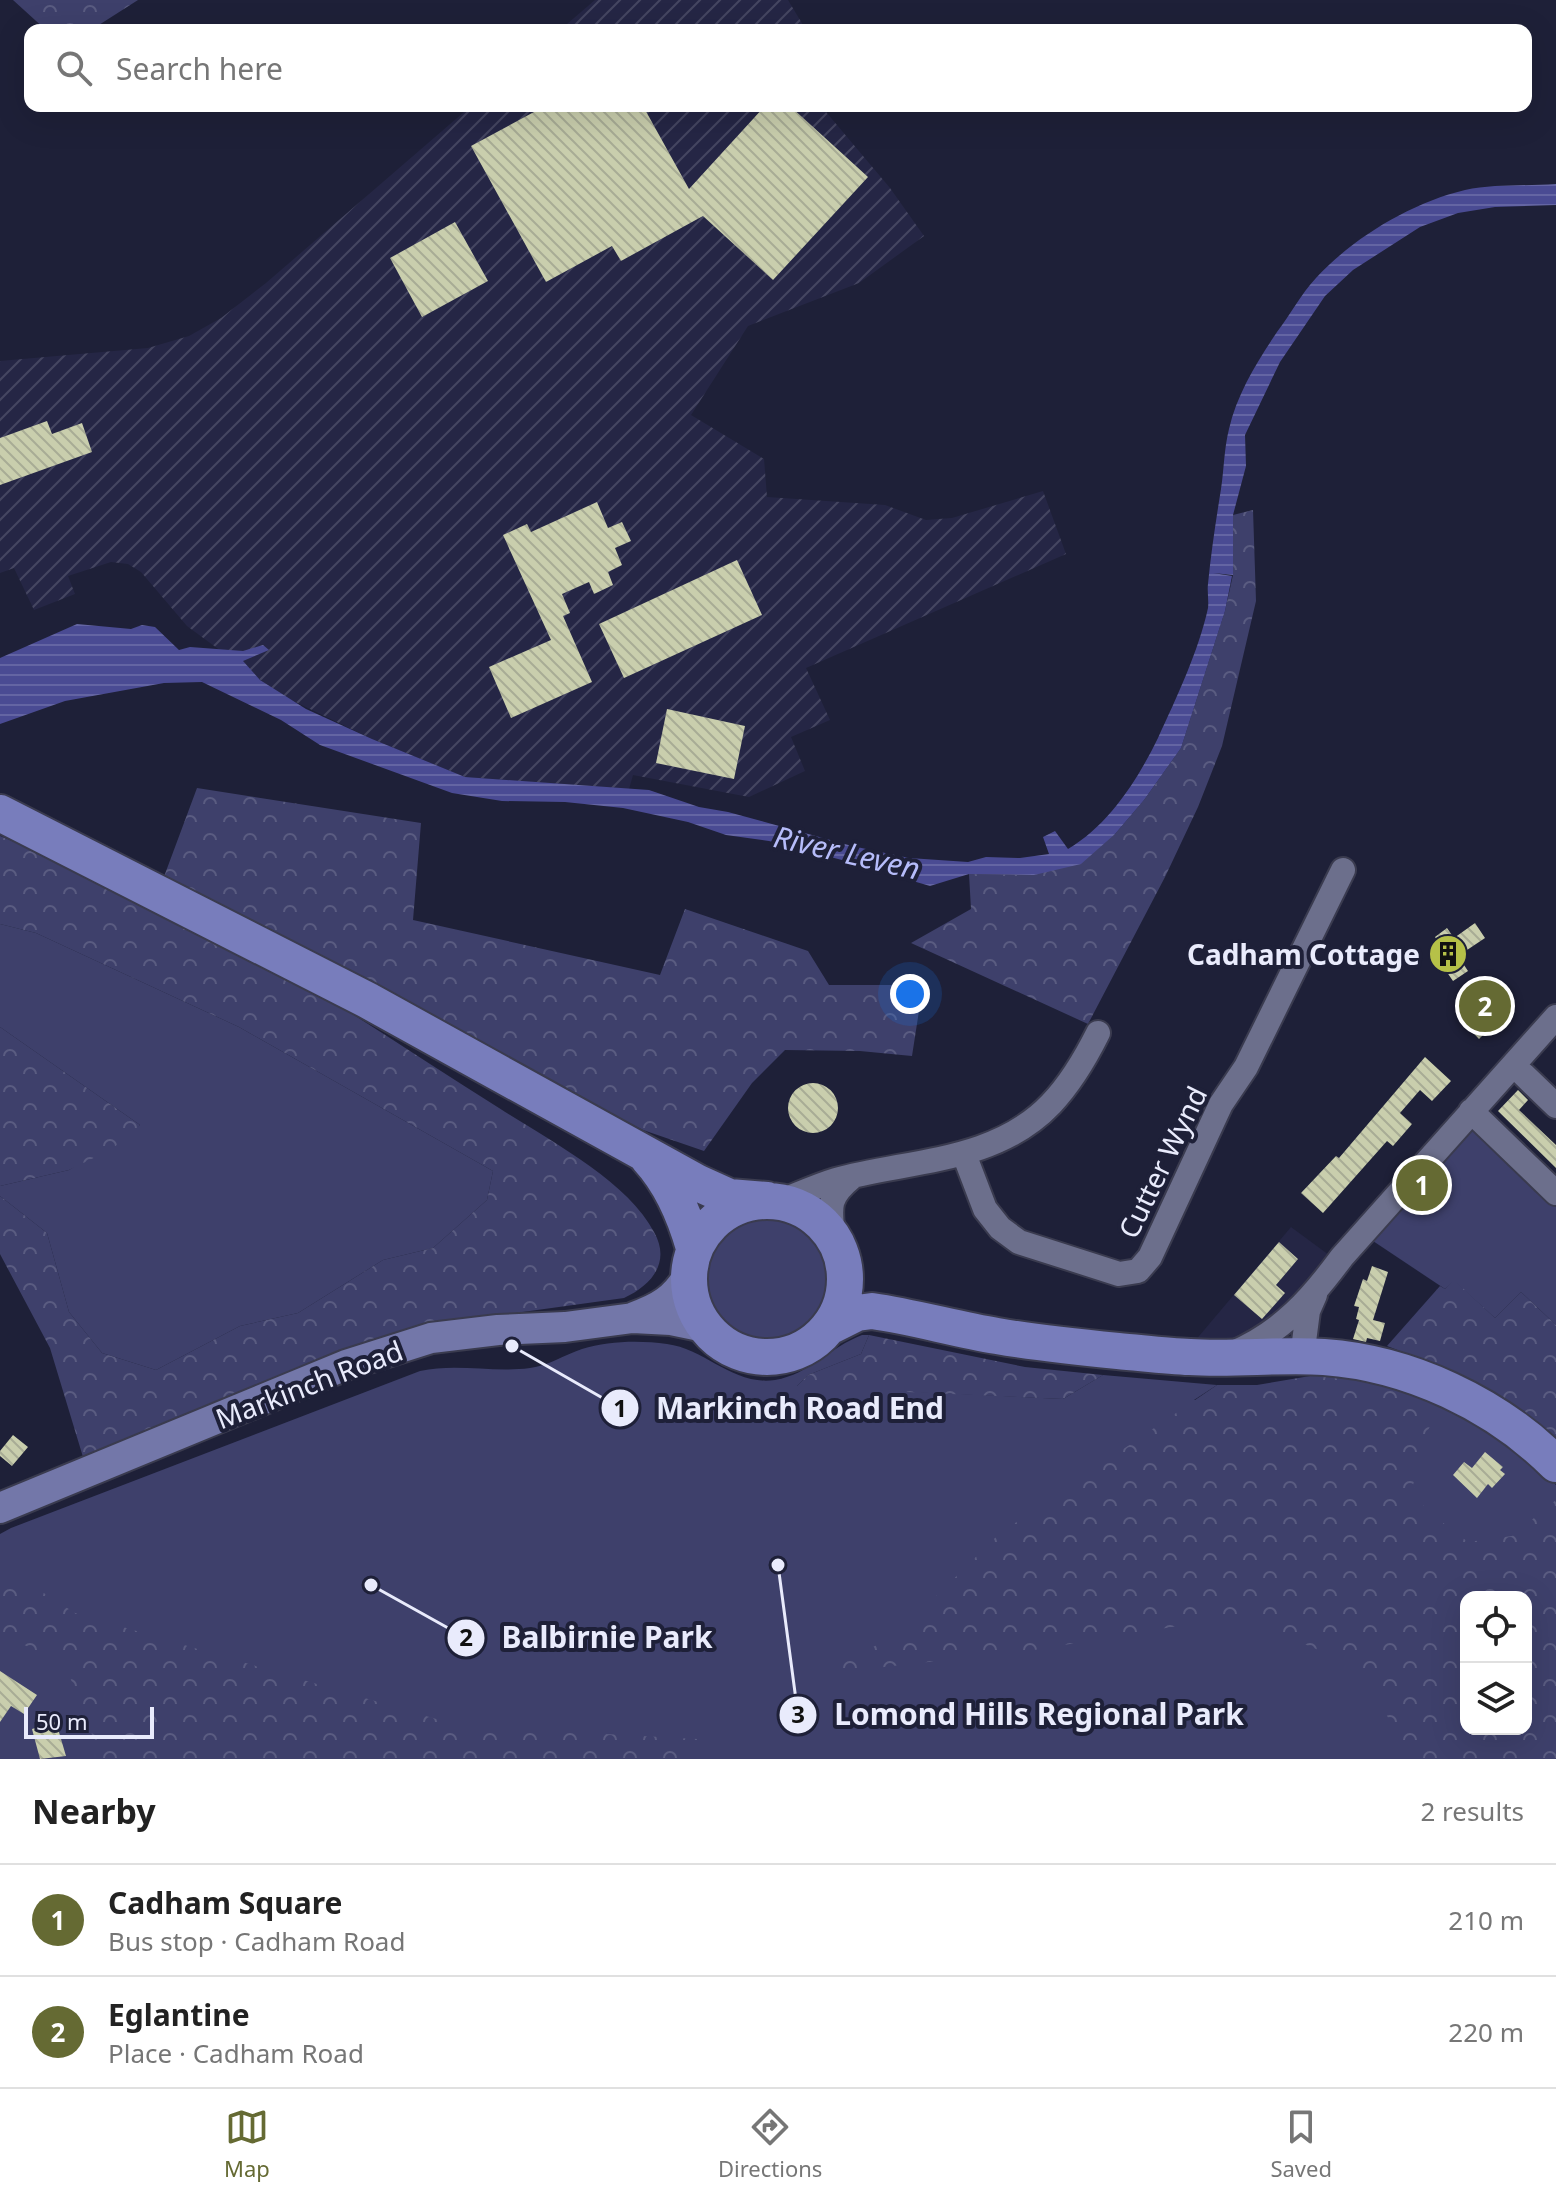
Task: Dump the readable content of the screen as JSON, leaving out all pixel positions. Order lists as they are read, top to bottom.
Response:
{
  "streets": {
    "main road": ["Markinch Road"],
    "street": ["Cutter Wynd"]
  },
  "water": ["River Leven"],
  "places": {
    "building": ["Cadham Cottage"],
    "other": ["Markinch Road End", "Lomond Hills Regional Park", "Balbirnie Park"]
  },
  "scale_bar": "50 m",
  "page": {
    "search": "Search here",
    "pins": ["2", "1"],
    "scale": "50 m",
    "heading": ["Nearby", "2 results"],
    "list": [
      {
        "mark": "1",
        "name": "Cadham Square",
        "note": "Bus stop · Cadham Road",
        "value": "210 m"
      },
      {
        "mark": "2",
        "name": "Eglantine",
        "note": "Place · Cadham Road",
        "value": "220 m"
      }
    ],
    "nav": ["Map", "Directions", "Saved"]
  }
}
